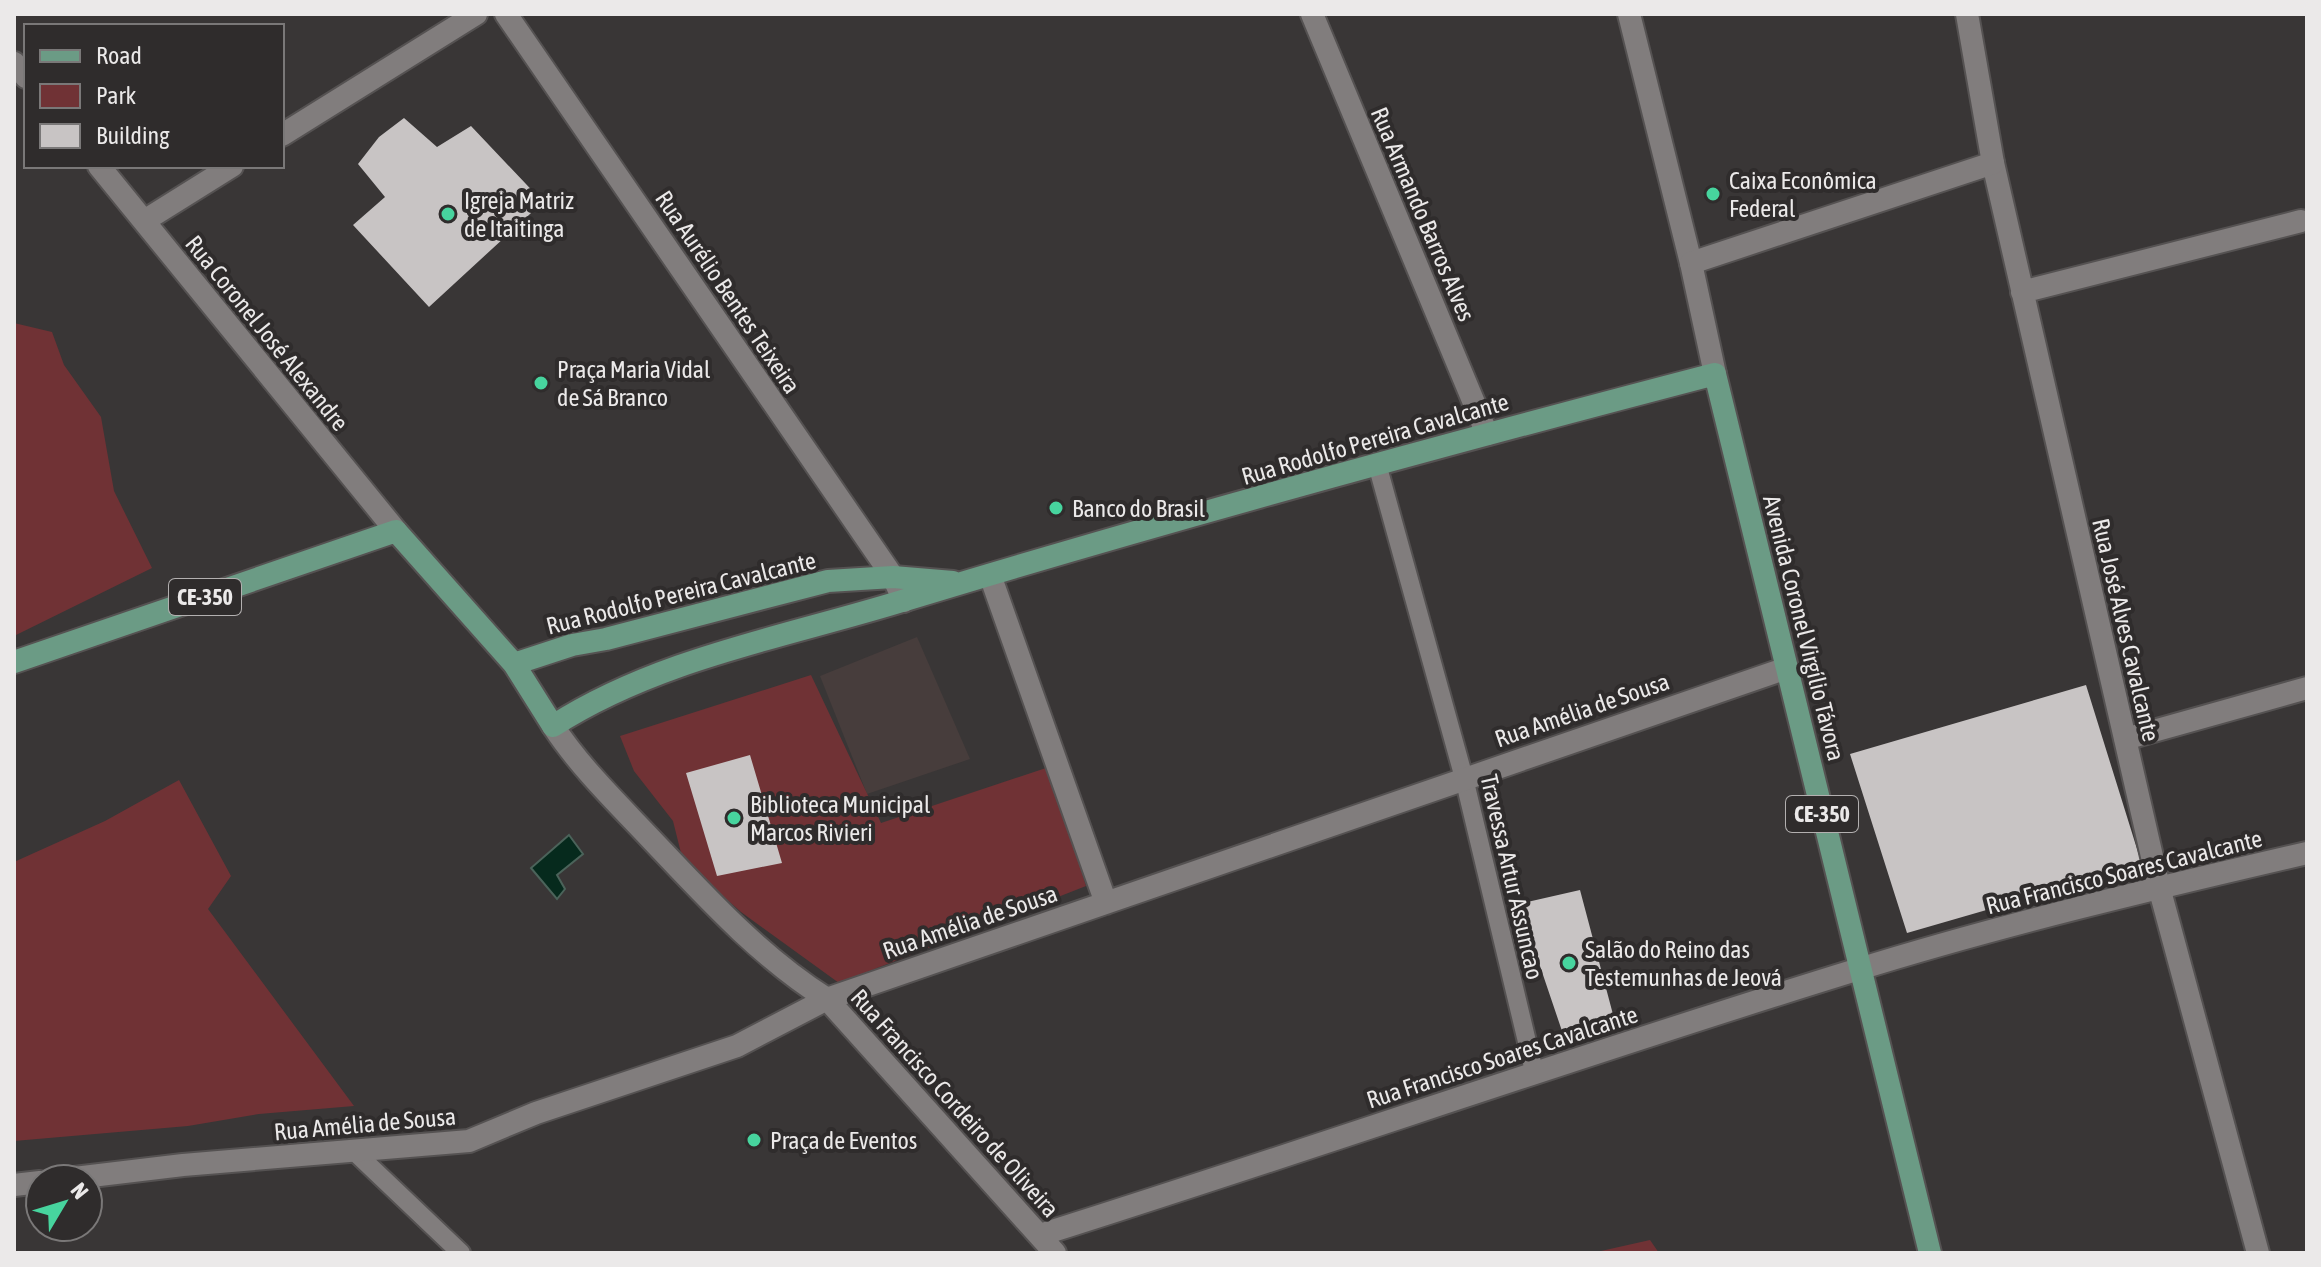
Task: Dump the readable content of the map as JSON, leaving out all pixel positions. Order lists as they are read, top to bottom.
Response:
{
  "streets": {
    "main road": [
      "Rua Rodolfo Pereira Cavalcante",
      "CE-350",
      "Avenida Coronel Virgílio Távora",
      "Rua Francisco Cordeiro de Oliveira"
    ],
    "street": [
      "Rua Armando Barros Alves",
      "Rua Aurélio Bentes Teixeira",
      "Rua Coronel José Alexandre",
      "Rua José Alves Cavalcante",
      "Rua Amélia de Sousa",
      "Rua Francisco Soares Cavalcante"
    ],
    "lane": ["Travessa Artur Assuncao"]
  },
  "crossings": [
    ["Rua Armando Barros Alves", "Rua Rodolfo Pereira Cavalcante"],
    ["Rua Aurélio Bentes Teixeira", "Rua Rodolfo Pereira Cavalcante"],
    ["Rua Coronel José Alexandre", "CE-350"],
    ["Rua Coronel José Alexandre", "Rua Francisco Cordeiro de Oliveira"],
    ["Rua Rodolfo Pereira Cavalcante", "Avenida Coronel Virgílio Távora"],
    ["Rua Rodolfo Pereira Cavalcante", "Travessa Artur Assuncao"],
    ["Rua Rodolfo Pereira Cavalcante", "Rua Francisco Cordeiro de Oliveira"],
    ["CE-350", "Rua Francisco Cordeiro de Oliveira"],
    ["Avenida Coronel Virgílio Távora", "Rua Amélia de Sousa"],
    ["Avenida Coronel Virgílio Távora", "Rua Francisco Soares Cavalcante"],
    ["Rua José Alves Cavalcante", "Rua Francisco Soares Cavalcante"],
    ["Rua Amélia de Sousa", "Travessa Artur Assuncao"],
    ["Rua Amélia de Sousa", "Rua Francisco Cordeiro de Oliveira"],
    ["Rua Francisco Soares Cavalcante", "Travessa Artur Assuncao"],
    ["Rua Francisco Soares Cavalcante", "Rua Francisco Cordeiro de Oliveira"]
  ],
  "places": [
    "Caixa Econômica Federal",
    "Igreja Matriz de Itaitinga",
    "Praça Maria Vidal de Sá Branco",
    "Banco do Brasil",
    "Biblioteca Municipal Marcos Rivieri",
    "Salão do Reino das Testemunhas de Jeová",
    "Praça de Eventos"
  ],
  "legend": ["Road", "Park", "Building"],
  "north": "top right"
}
